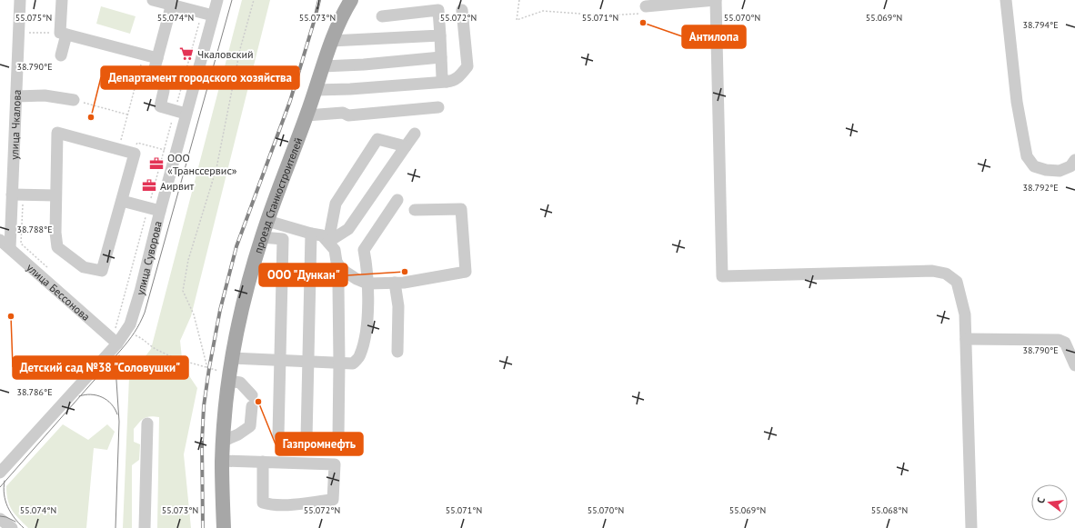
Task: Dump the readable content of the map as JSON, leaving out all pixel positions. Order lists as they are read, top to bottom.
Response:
{
  "streets": {
    "main road": ["проезд Станкостроителей"],
    "street": ["улица Чкалова", "улица Суворова", "улица Бессонова"]
  },
  "crossings": [
    ["улица Чкалова", "улица Бессонова"],
    ["улица Суворова", "улица Бессонова"]
  ],
  "places": {
    "other": [
      "Aнтилопа",
      "Департамент городского хозяйства",
      "ООО \"Дункан\"",
      "Детский сад №38 \"Соловушки\"",
      "Газпромнефть"
    ],
    "supermarket": ["Чкаловский"],
    "office": ["ООО «Транссервис»", "Аирвит"]
  },
  "north": "left",
  "coordinates": [
    "55.075°N",
    "55.074°N",
    "55.073°N",
    "55.072°N",
    "55.071°N",
    "55.070°N",
    "55.069°N",
    "38.794°E",
    "38.790°E",
    "38.792°E",
    "38.788°E",
    "38.786°E",
    "55.068°N"
  ]
}
